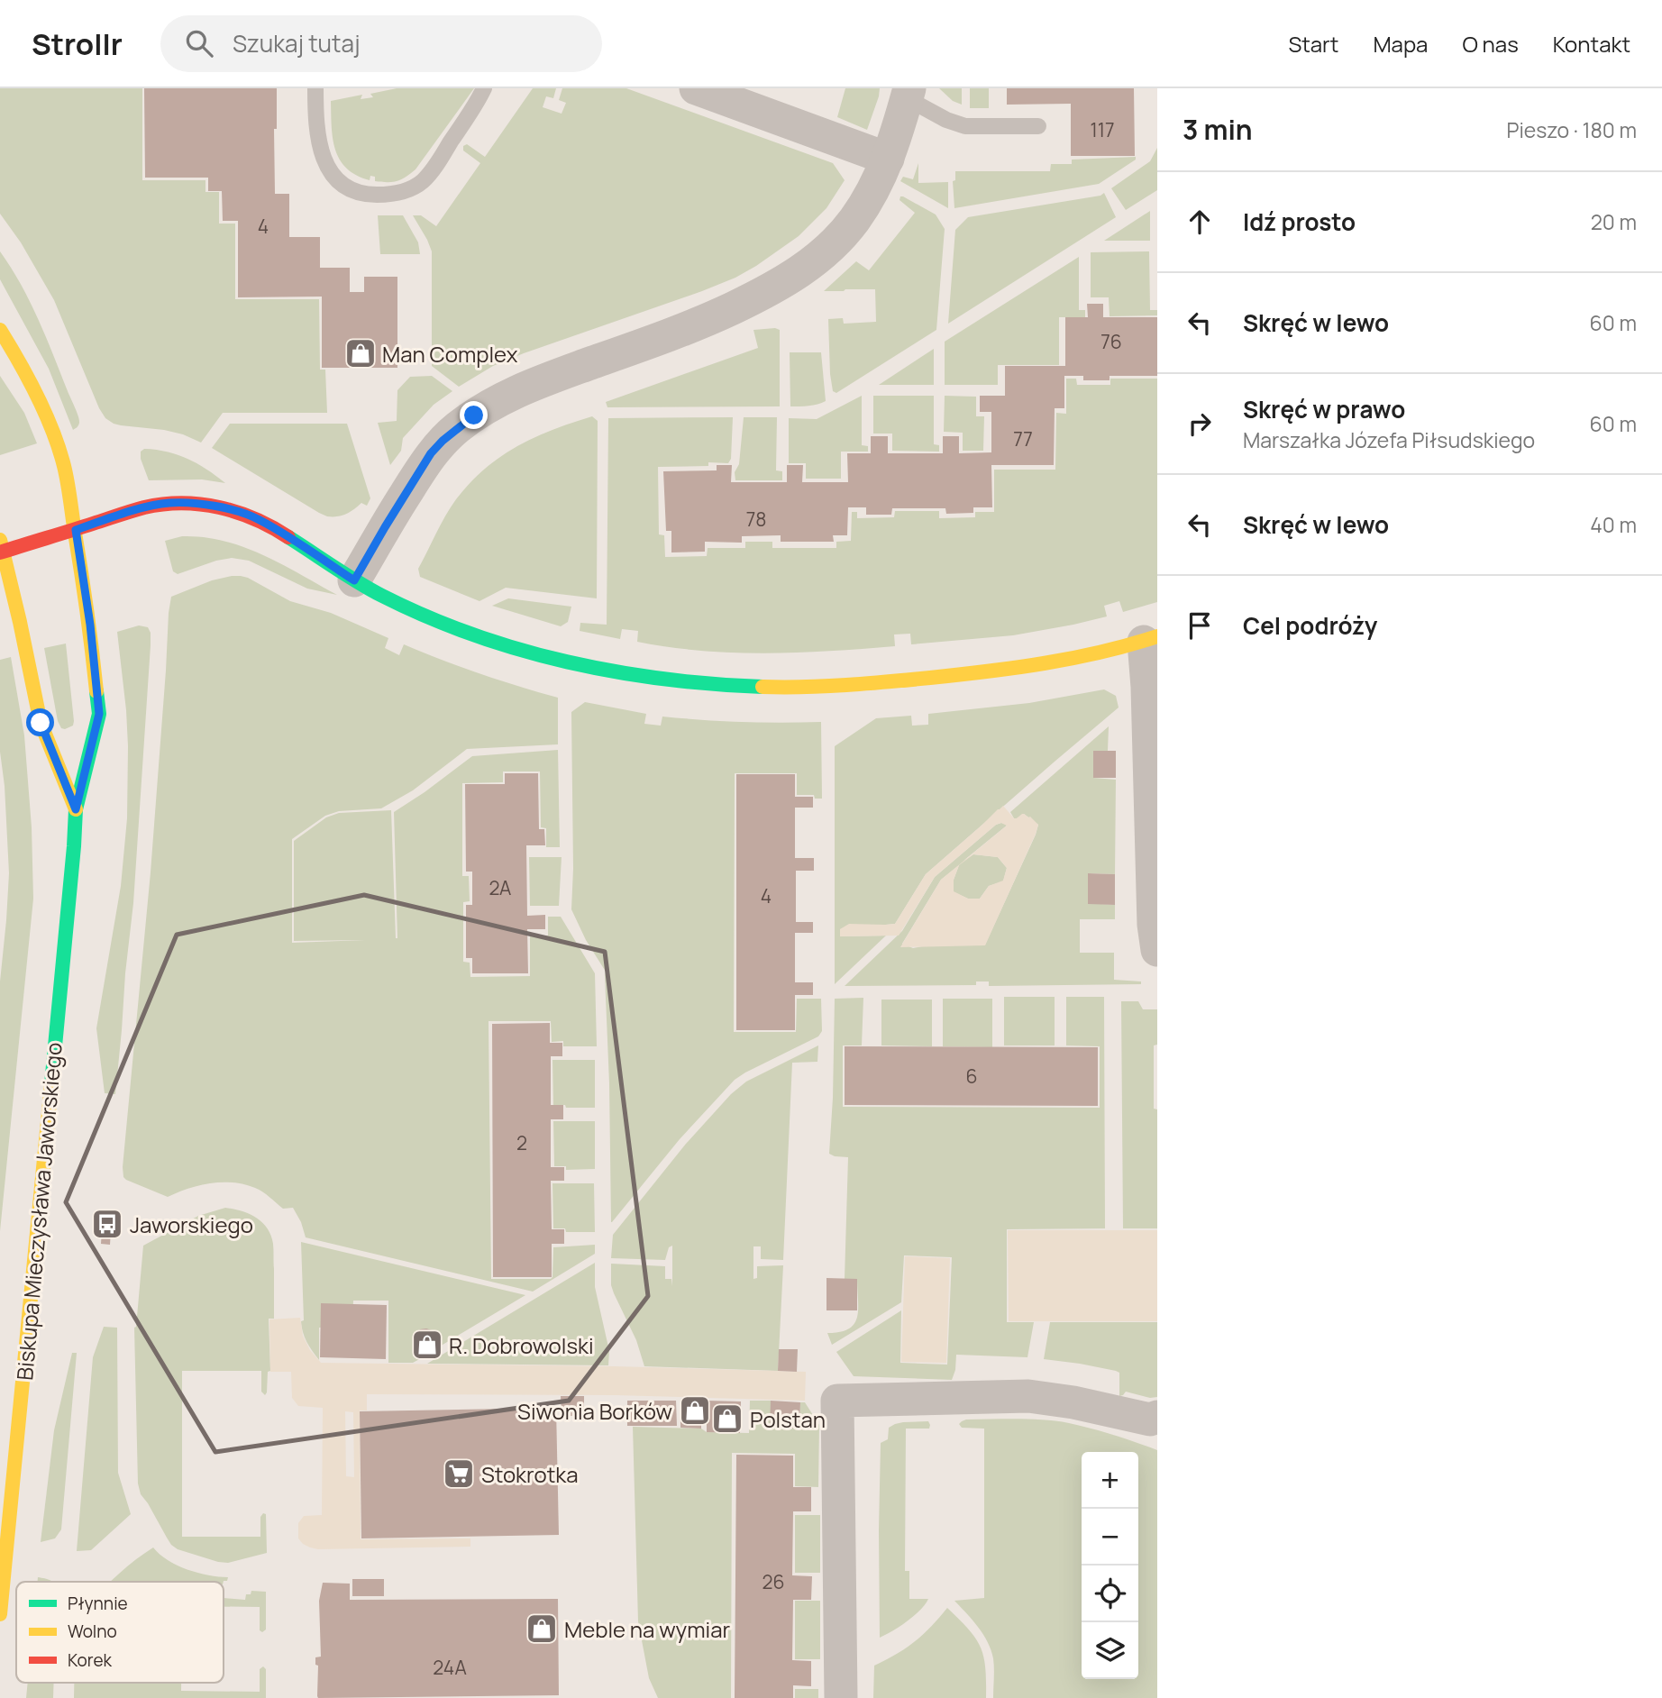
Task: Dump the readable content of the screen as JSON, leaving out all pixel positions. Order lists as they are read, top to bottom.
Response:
{
  "streets": {
    "street": ["Biskupa Mieczysława Jaworskiego"]
  },
  "places": {
    "shop": [
      "Man Complex",
      "R. Dobrowolski",
      "Siwonia Borków",
      "Polstan",
      "Meble na wymiar"
    ],
    "bus stop": ["Jaworskiego"],
    "supermarket": ["Stokrotka"]
  },
  "house_numbers": [
    "117",
    "4",
    "76",
    "77",
    "78",
    "2A",
    "4",
    "6",
    "2",
    "26",
    "24A"
  ],
  "legend": ["Płynnie", "Wolno", "Korek"],
  "page": {
    "header": "Strollr",
    "search": "Szukaj tutaj",
    "nav": [
      "Start",
      "Mapa",
      "O nas",
      "Kontakt"
    ],
    "heading": ["3 min", "Pieszo · 180 m"],
    "list": [
      ["Idź prosto", "20 m"],
      ["Skręć w lewo", "60 m"],
      ["Skręć w prawo", "Marszałka Józefa Piłsudskiego", "60 m"],
      ["Skręć w lewo", "40 m"],
      "Cel podróży"
    ],
    "map_buttons": ["+", "−"]
  }
}
